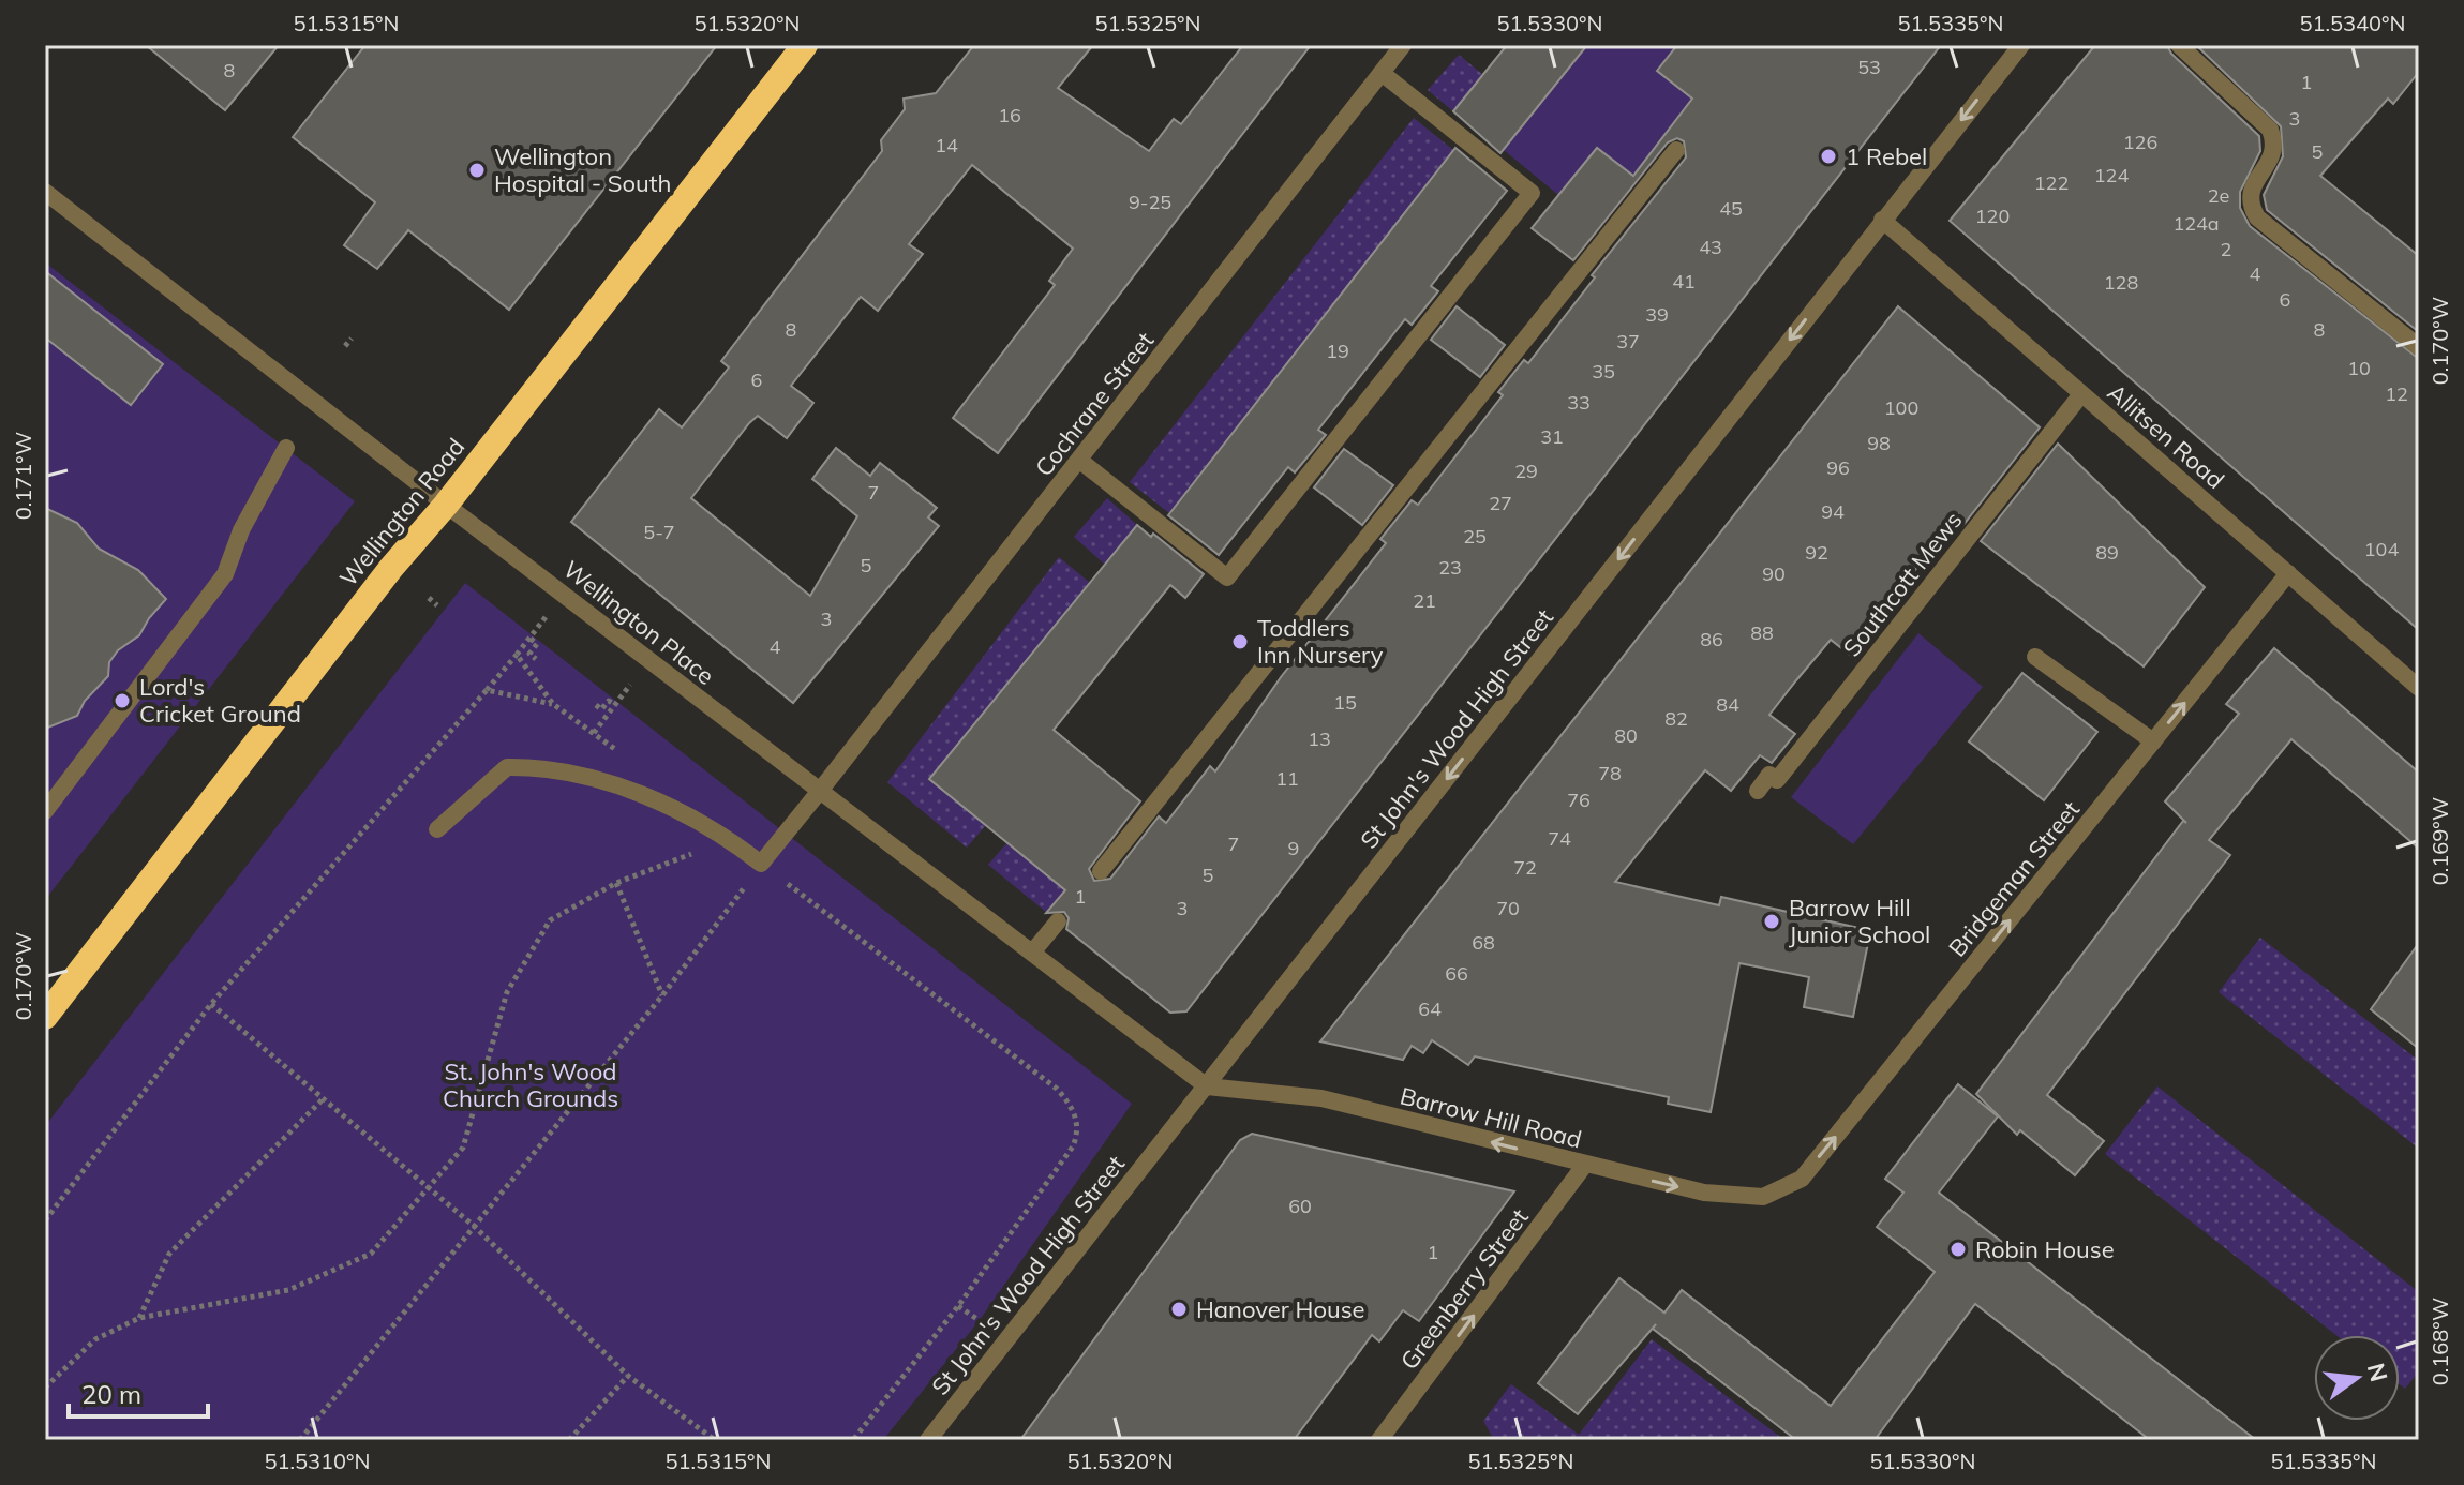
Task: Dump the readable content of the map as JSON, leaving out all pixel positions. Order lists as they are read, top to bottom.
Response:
{
  "streets": {
    "highway": ["Wellington Road"],
    "street": [
      "Cochrane Street",
      "Allitsen Road",
      "Southcott Mews",
      "Wellington Place",
      "St John's Wood High Street",
      "Bridgeman Street",
      "Barrow Hill Road",
      "Greenberry Street"
    ]
  },
  "crossings": [
    ["Cochrane Street", "Wellington Place"],
    ["Allitsen Road", "Southcott Mews"],
    ["Allitsen Road", "St John's Wood High Street"],
    ["Allitsen Road", "Bridgeman Street"],
    ["Wellington Road", "Wellington Place"],
    ["Wellington Place", "St John's Wood High Street"],
    ["Wellington Place", "Barrow Hill Road"],
    ["St John's Wood High Street", "Barrow Hill Road"],
    ["Bridgeman Street", "Barrow Hill Road"],
    ["Barrow Hill Road", "Greenberry Street"]
  ],
  "one_way": ["St John's Wood High Street", "Bridgeman Street", "Greenberry Street"],
  "parks": ["St. John's Wood Church Grounds"],
  "places": [
    "1 Rebel",
    "Wellington Hospital - South",
    "Toddlers Inn Nursery",
    "Lord's Cricket Ground",
    "Barrow Hill Junior School",
    "Robin House",
    "Hanover House"
  ],
  "house_numbers": [
    "53",
    "8",
    "1",
    "16",
    "3",
    "126",
    "14",
    "5",
    "124",
    "122",
    "2e",
    "9-25",
    "45",
    "120",
    "124a",
    "43",
    "2",
    "4",
    "41",
    "128",
    "6",
    "39",
    "8",
    "8",
    "37",
    "19",
    "10",
    "35",
    "6",
    "12",
    "33",
    "100",
    "31",
    "98",
    "96",
    "29",
    "7",
    "27",
    "94",
    "5-7",
    "25",
    "104",
    "92",
    "89",
    "5",
    "23",
    "90",
    "21",
    "3",
    "88",
    "86",
    "4",
    "15",
    "84",
    "82",
    "80",
    "13",
    "78",
    "11",
    "76",
    "74",
    "7",
    "9",
    "72",
    "5",
    "1",
    "3",
    "70",
    "68",
    "66",
    "64",
    "60",
    "1"
  ],
  "scale_bar": "20 m",
  "north": "right",
  "coordinates": [
    "51.5315°N",
    "51.5320°N",
    "51.5325°N",
    "51.5330°N",
    "51.5335°N",
    "51.5340°N",
    "0.170°W",
    "0.171°W",
    "0.169°W",
    "0.168°W",
    "51.5310°N"
  ]
}
